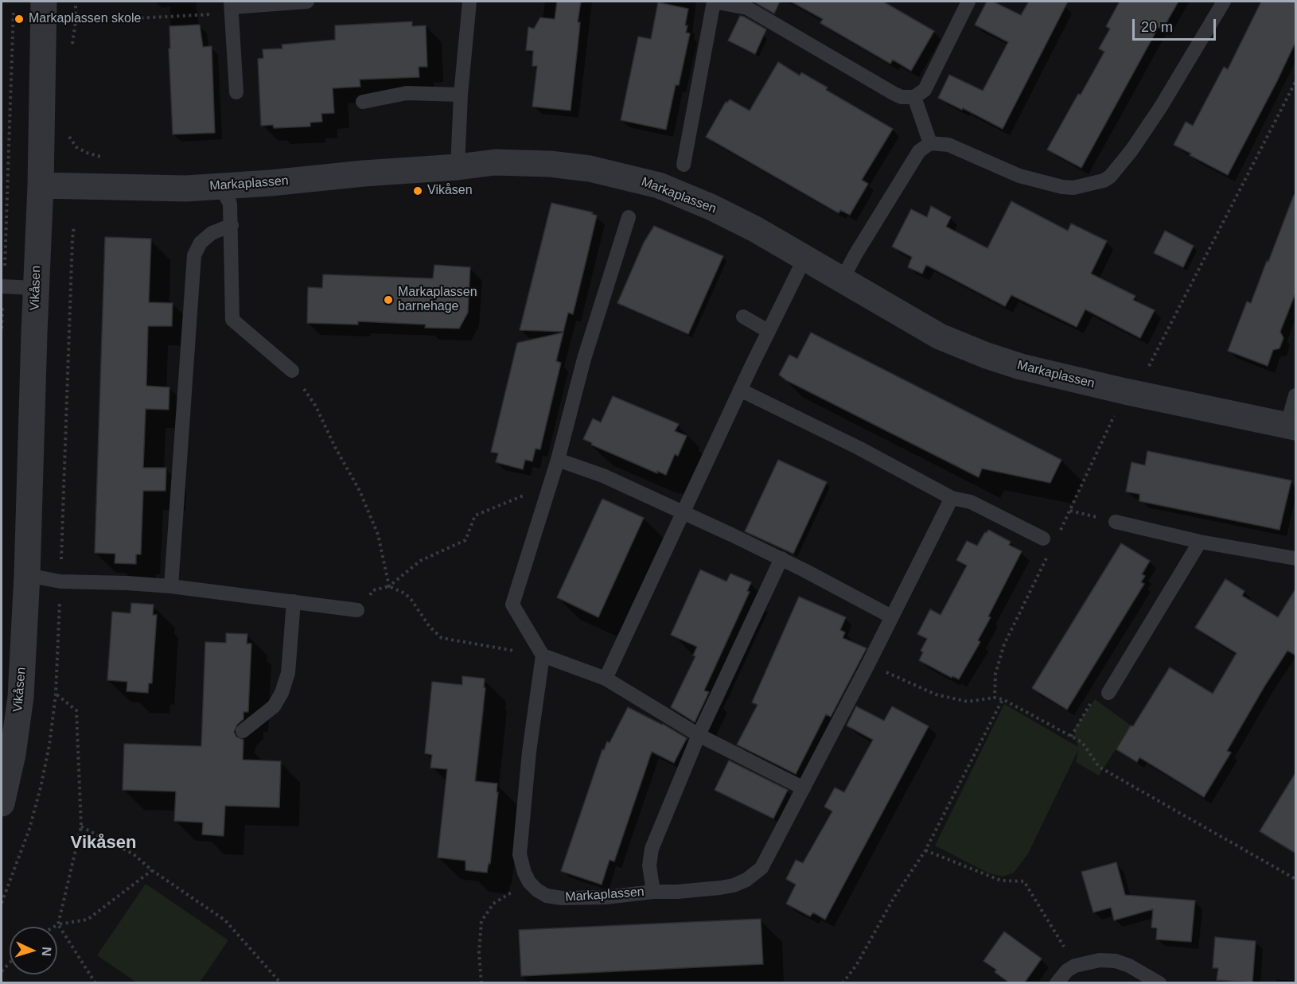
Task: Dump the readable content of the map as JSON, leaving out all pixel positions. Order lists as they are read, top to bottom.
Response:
{
  "streets": {
    "street": ["Markaplassen", "Vikåsen"]
  },
  "crossings": [
    ["Markaplassen", "Vikåsen"]
  ],
  "districts": ["Vikåsen"],
  "places": ["Markaplassen skole", "Vikåsen", "Markaplassen barnehage"],
  "scale_bar": "20 m",
  "north": "right"
}
